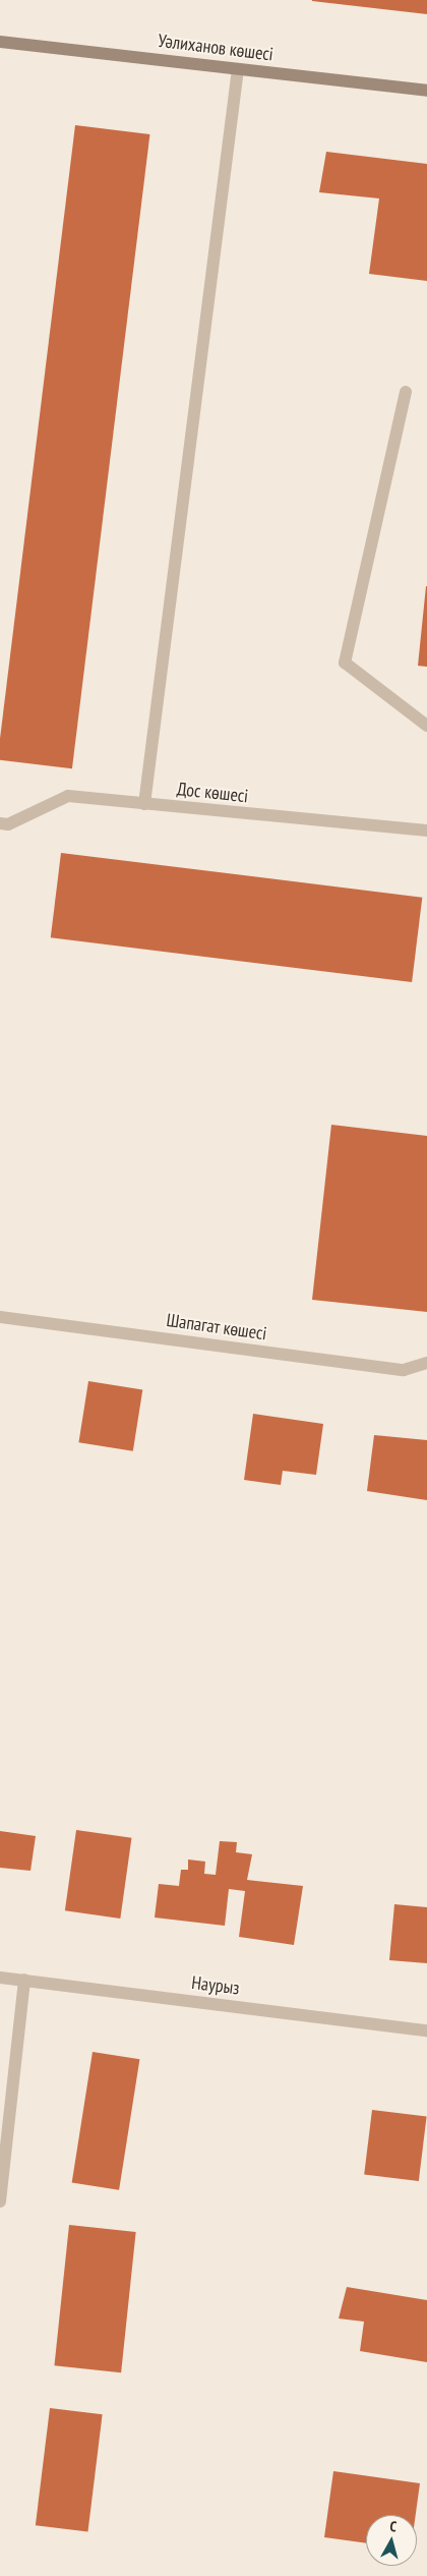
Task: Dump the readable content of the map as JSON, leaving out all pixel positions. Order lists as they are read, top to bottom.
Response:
{
  "streets": {
    "street": [
      "Уәлиханов көшесі",
      "Дос көшесі",
      "Шапагат көшесі",
      "Наурыз"
    ]
  },
  "north": "top"
}
